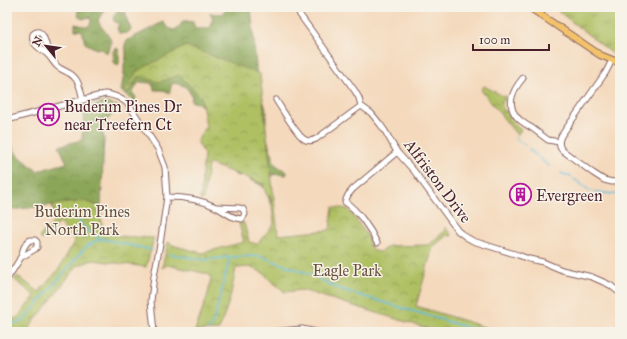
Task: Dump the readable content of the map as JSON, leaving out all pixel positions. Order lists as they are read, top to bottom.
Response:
{
  "streets": {
    "street": ["Alfriston Drive"]
  },
  "parks": ["Buderim Pines North Park", "Eagle Park"],
  "places": {
    "bus stop": ["Buderim Pines Dr near Treefern Ct"],
    "building": ["Evergreen"]
  },
  "scale_bar": "100 m",
  "north": "top left"
}
